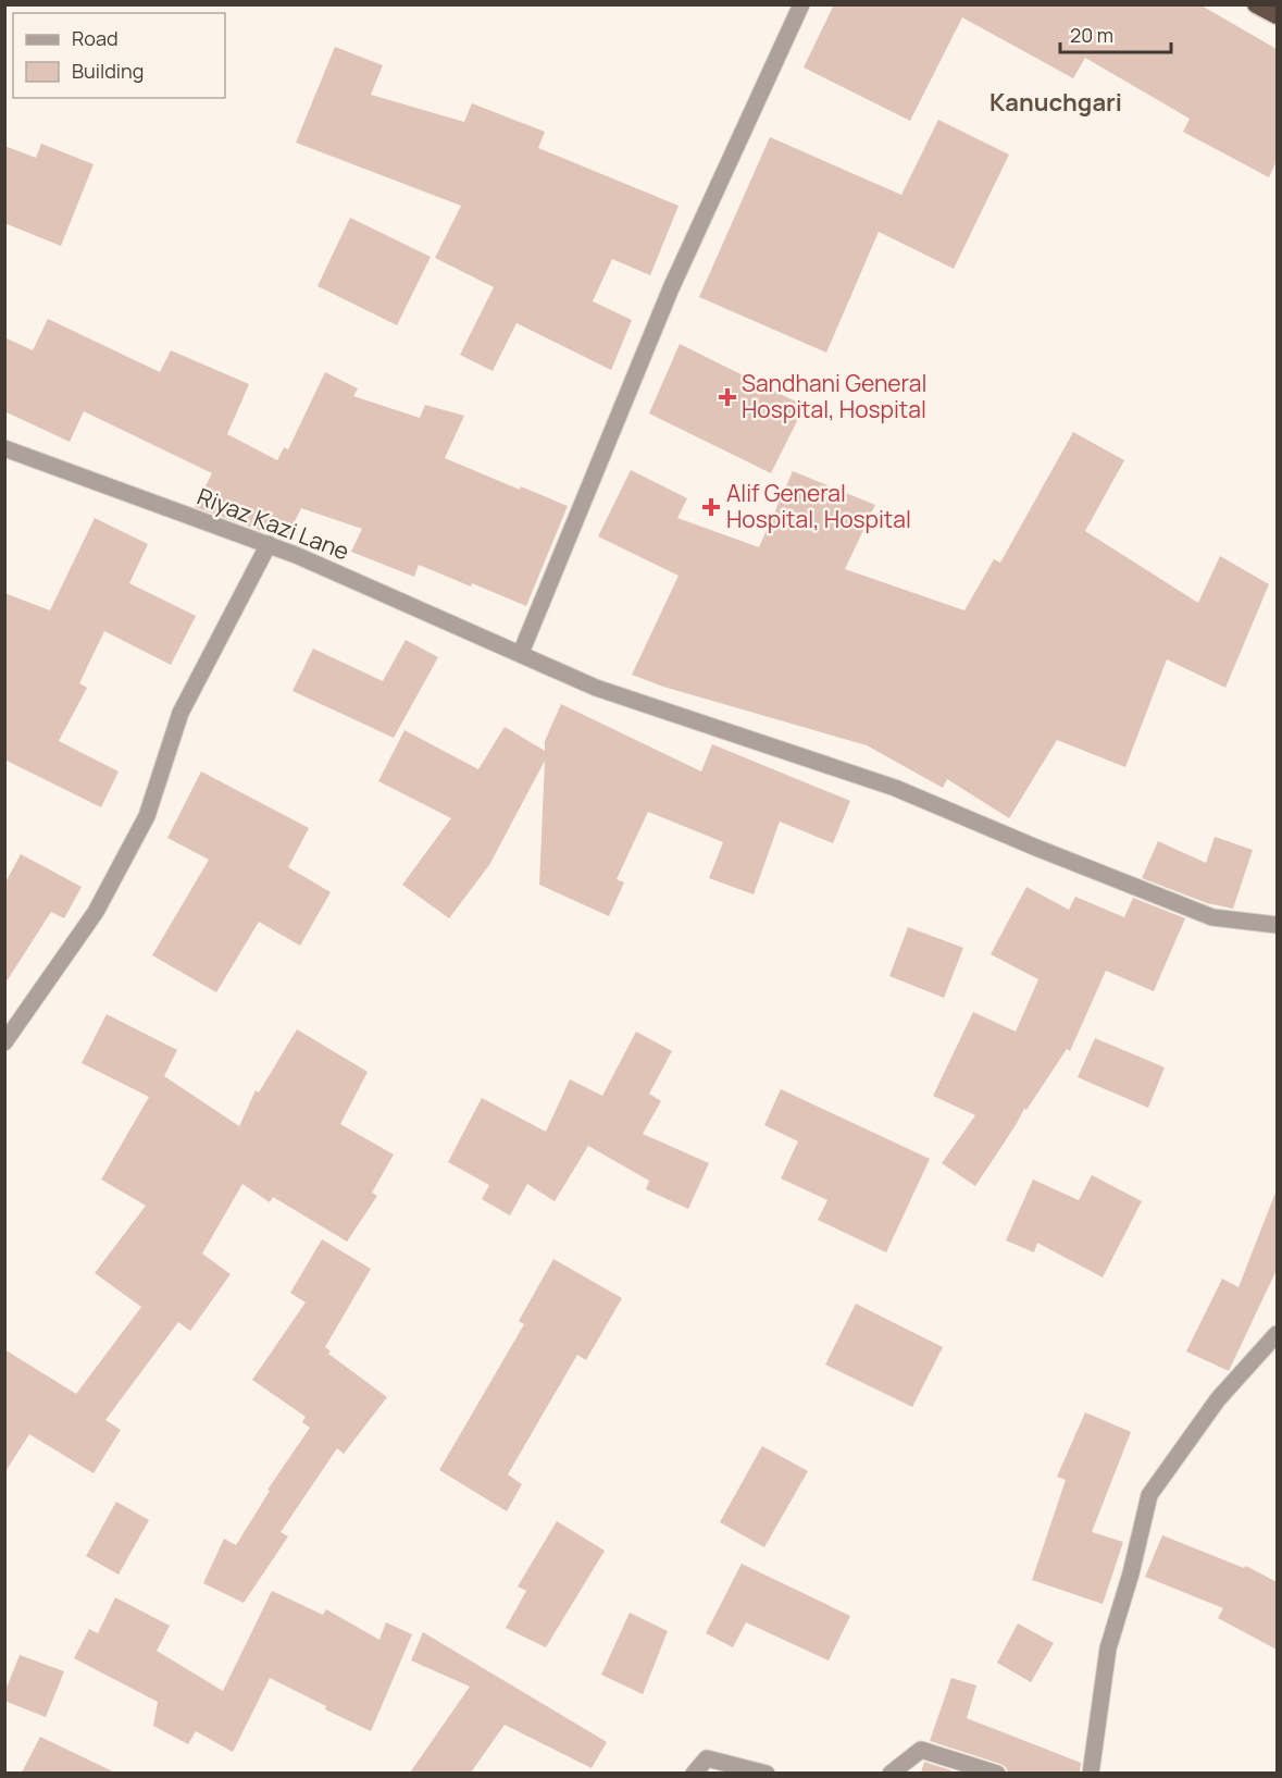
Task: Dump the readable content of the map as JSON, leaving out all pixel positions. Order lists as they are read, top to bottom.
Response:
{
  "streets": {
    "street": ["Riyaz Kazi Lane"]
  },
  "districts": ["Kanuchgari"],
  "places": {
    "health": ["Sandhani General Hospital, Hospital", "Alif General Hospital, Hospital"]
  },
  "legend": ["Road", "Building"],
  "scale_bar": "20 m"
}
